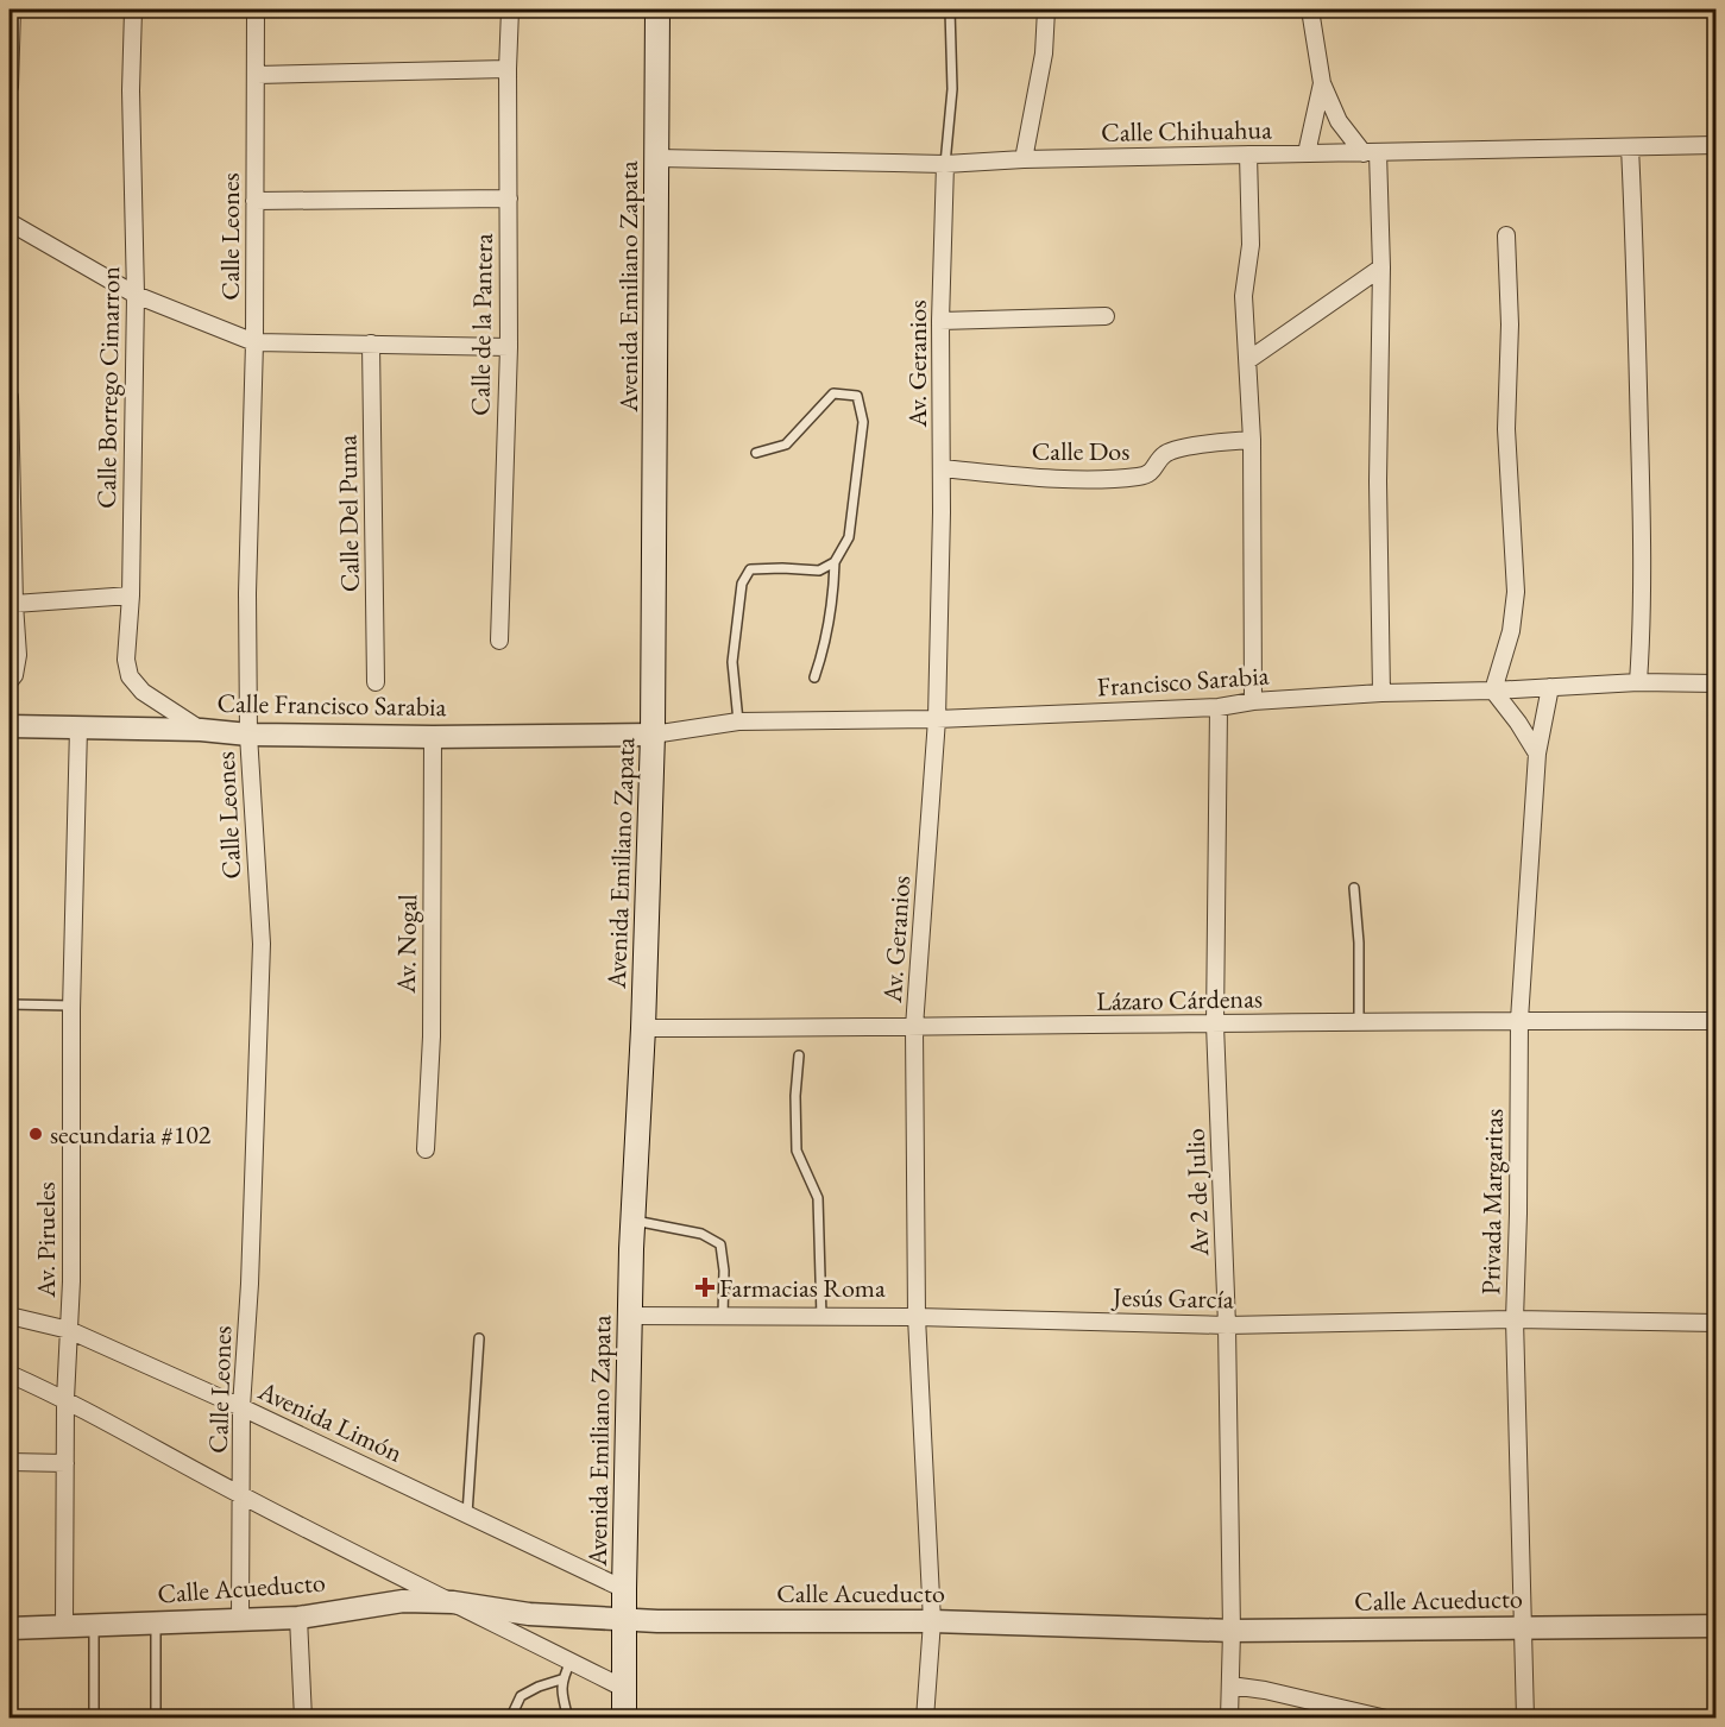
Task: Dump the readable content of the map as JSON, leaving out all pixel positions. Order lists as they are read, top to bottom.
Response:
{
  "streets": {
    "main road": ["Avenida Emiliano Zapata"],
    "street": [
      "Calle Chihuahua",
      "Calle Leones",
      "Calle de la Pantera",
      "Av. Geranios",
      "Calle Borrego Cimarron",
      "Calle Dos",
      "Calle Del Puma",
      "Francisco Sarabia",
      "Calle Francisco Sarabia",
      "Av. Nogal",
      "Lázaro Cárdenas",
      "Av 2 de Julio",
      "Privada Margaritas",
      "Av. Pirueles",
      "Jesús García",
      "Avenida Limón",
      "Calle Acueducto"
    ]
  },
  "crossings": [
    ["Calle Chihuahua", "Avenida Emiliano Zapata"],
    ["Calle Chihuahua", "Av. Geranios"],
    ["Calle Leones", "Calle Francisco Sarabia"],
    ["Calle Leones", "Avenida Limón"],
    ["Calle Leones", "Calle Acueducto"],
    ["Avenida Emiliano Zapata", "Francisco Sarabia"],
    ["Avenida Emiliano Zapata", "Calle Francisco Sarabia"],
    ["Avenida Emiliano Zapata", "Lázaro Cárdenas"],
    ["Avenida Emiliano Zapata", "Jesús García"],
    ["Avenida Emiliano Zapata", "Avenida Limón"],
    ["Avenida Emiliano Zapata", "Calle Acueducto"],
    ["Av. Geranios", "Calle Dos"],
    ["Av. Geranios", "Francisco Sarabia"],
    ["Av. Geranios", "Lázaro Cárdenas"],
    ["Av. Geranios", "Jesús García"],
    ["Av. Geranios", "Calle Acueducto"],
    ["Calle Borrego Cimarron", "Calle Francisco Sarabia"],
    ["Francisco Sarabia", "Calle Francisco Sarabia"],
    ["Francisco Sarabia", "Av 2 de Julio"],
    ["Francisco Sarabia", "Privada Margaritas"],
    ["Calle Francisco Sarabia", "Av. Nogal"],
    ["Calle Francisco Sarabia", "Av. Pirueles"],
    ["Lázaro Cárdenas", "Av 2 de Julio"],
    ["Lázaro Cárdenas", "Privada Margaritas"],
    ["Av 2 de Julio", "Jesús García"],
    ["Av 2 de Julio", "Calle Acueducto"],
    ["Privada Margaritas", "Jesús García"],
    ["Privada Margaritas", "Calle Acueducto"],
    ["Av. Pirueles", "Avenida Limón"],
    ["Av. Pirueles", "Calle Acueducto"]
  ],
  "places": {
    "other": ["secundaria #102"],
    "health": ["Farmacias Roma"]
  }
}
